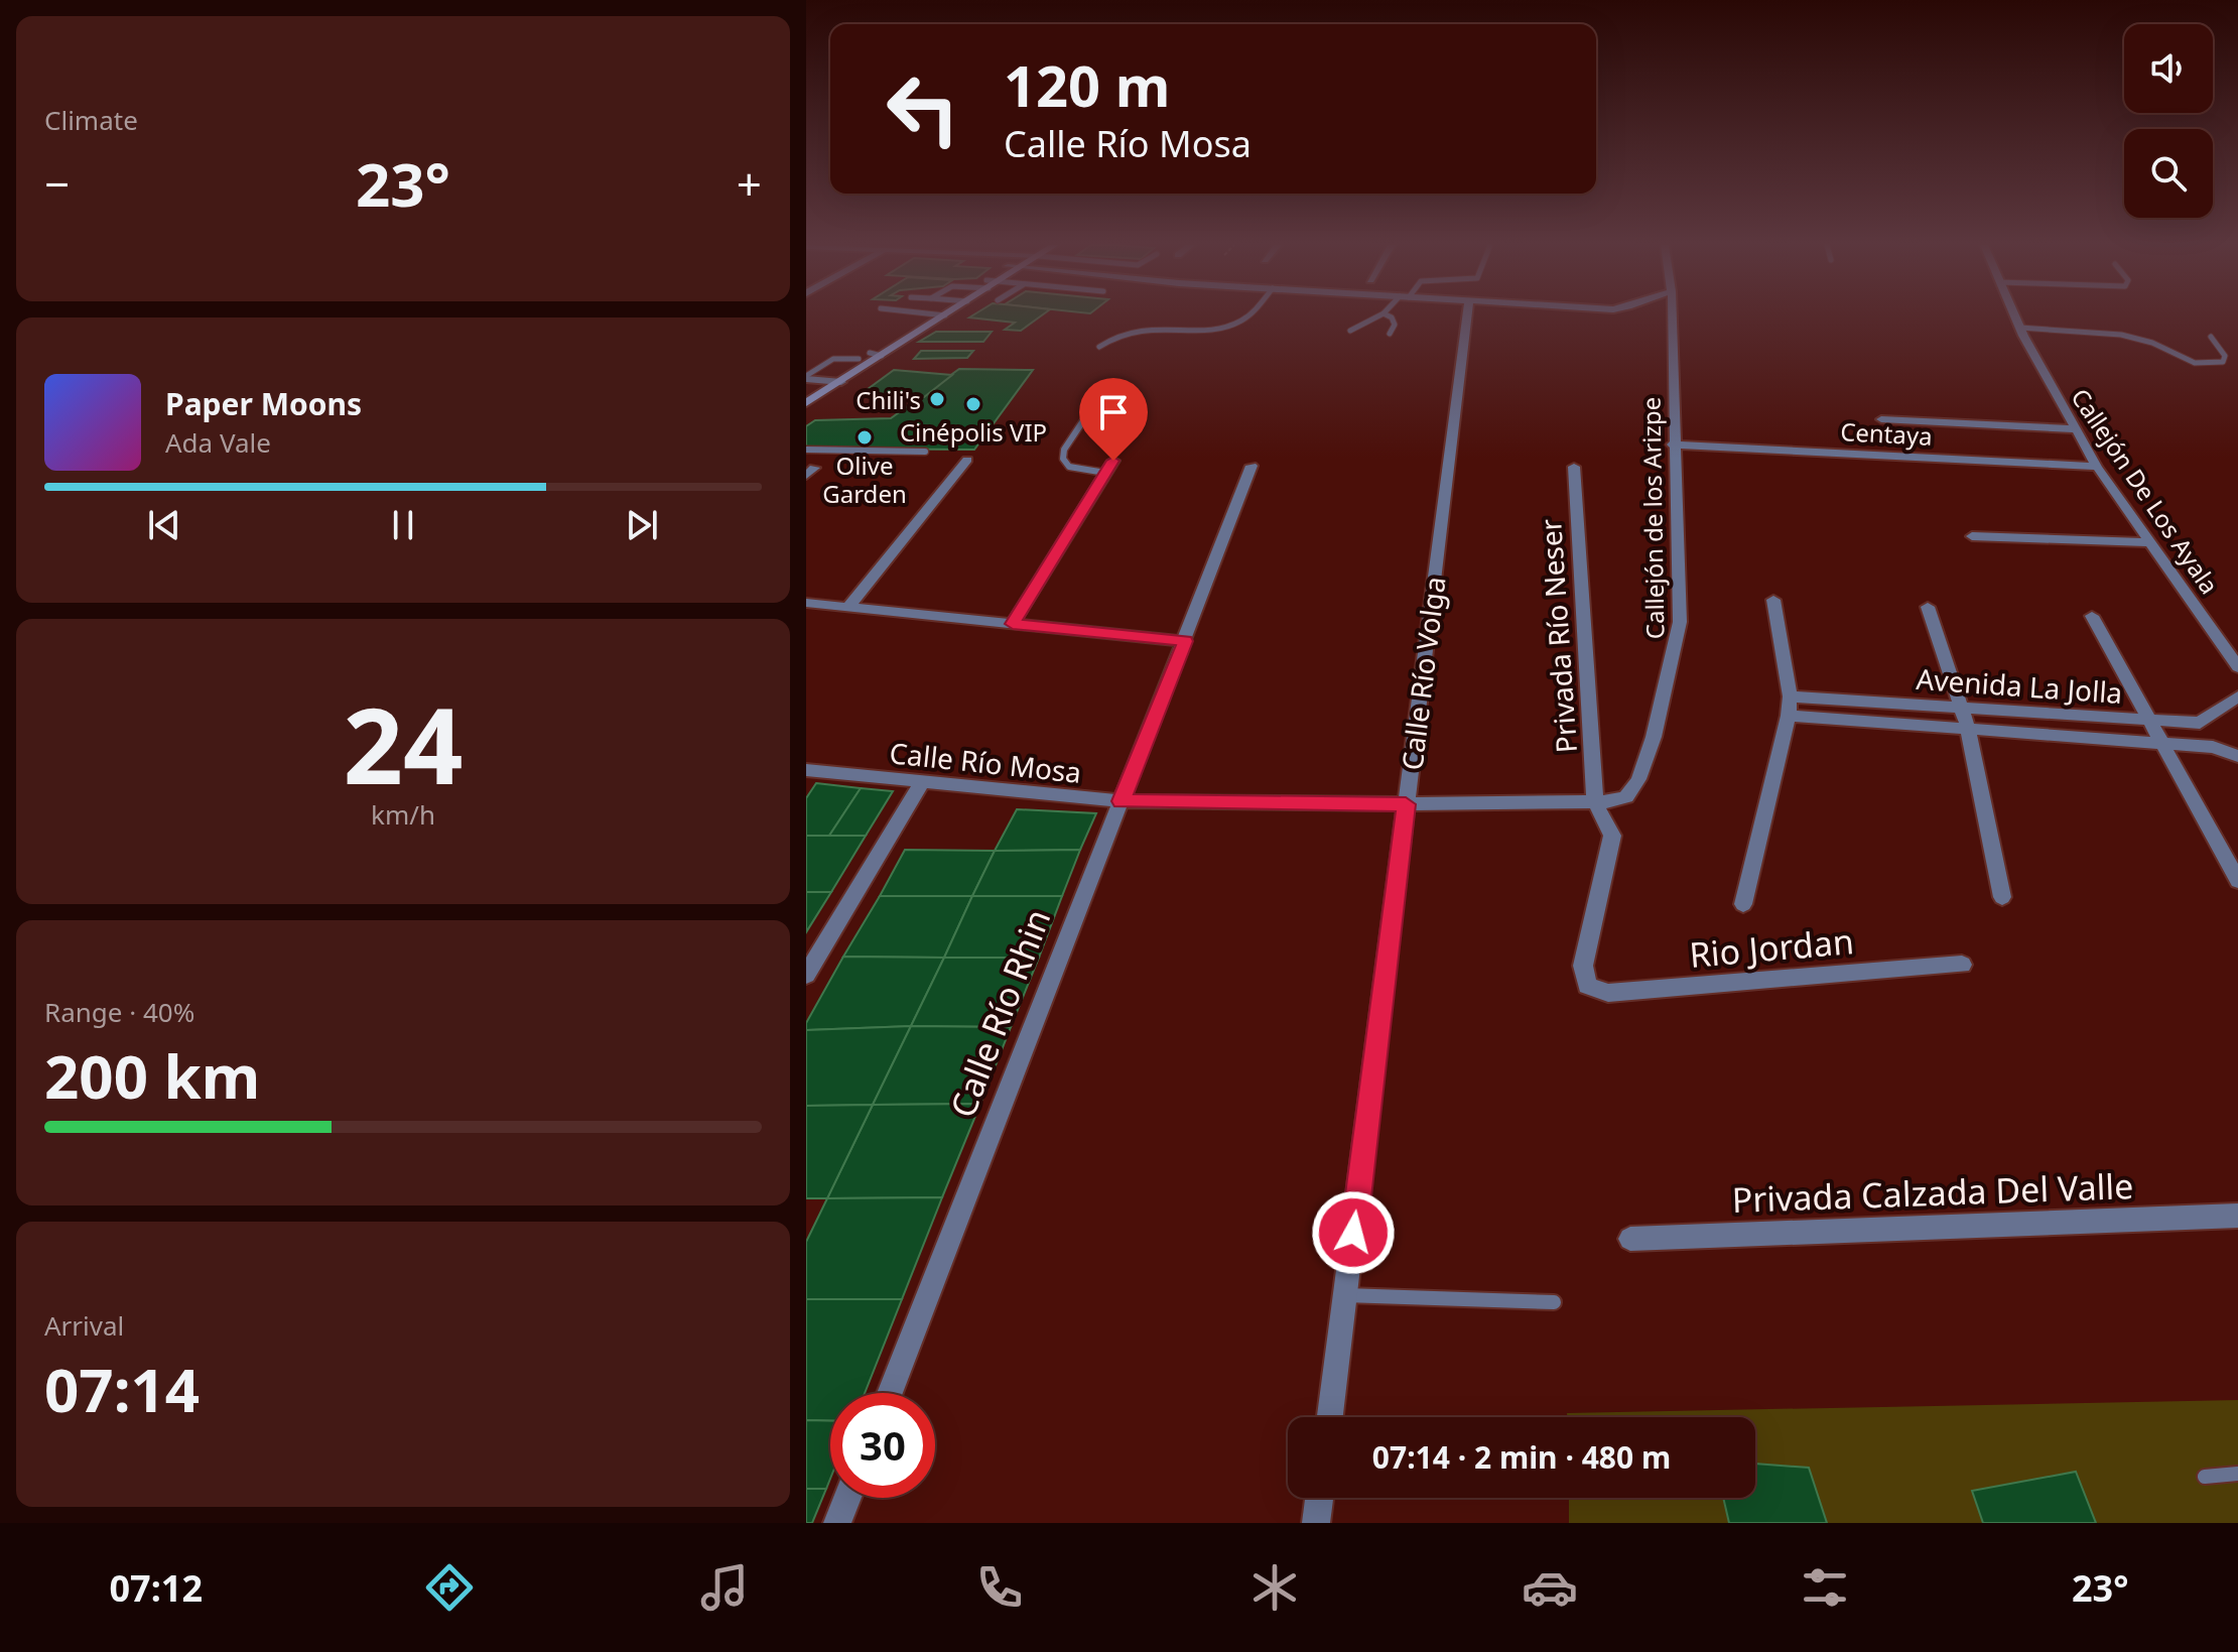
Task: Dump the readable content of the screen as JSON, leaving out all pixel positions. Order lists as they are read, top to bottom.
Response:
{
  "streets": {
    "street": [
      "Centaya",
      "Callejón De Los Ayala",
      "Callejón de los Arizpe",
      "Privada Río Neser",
      "Calle Río Volga",
      "Avenida La Jolla",
      "Calle Río Mosa",
      "Rio Jordan",
      "Calle Río Rhin",
      "Privada Calzada Del Valle"
    ]
  },
  "crossings": [
    ["Centaya", "Callejón De Los Ayala"],
    ["Centaya", "Callejón de los Arizpe"],
    ["Callejón de los Arizpe", "Privada Río Neser"],
    ["Callejón de los Arizpe", "Calle Río Mosa"],
    ["Callejón de los Arizpe", "Rio Jordan"],
    ["Privada Río Neser", "Calle Río Mosa"],
    ["Privada Río Neser", "Rio Jordan"],
    ["Calle Río Volga", "Calle Río Mosa"],
    ["Calle Río Mosa", "Rio Jordan"],
    ["Calle Río Mosa", "Calle Río Rhin"]
  ],
  "places": ["Chili's", "Cinépolis VIP", "Olive Garden"],
  "page": {
    "tile": [
      "Climate",
      ["24", "km/h"],
      ["Range · 40%", "200 km"],
      ["Arrival", "07:14"]
    ],
    "turn": ["120 m", "Calle Río Mosa"],
    "heat": ["−", "23°", "+"],
    "song": ["Paper Moons", "Ada Vale"],
    "limit": "30",
    "trip": "07:14 · 2 min · 480 m",
    "tabs": ["07:12", "23°"]
  }
}
